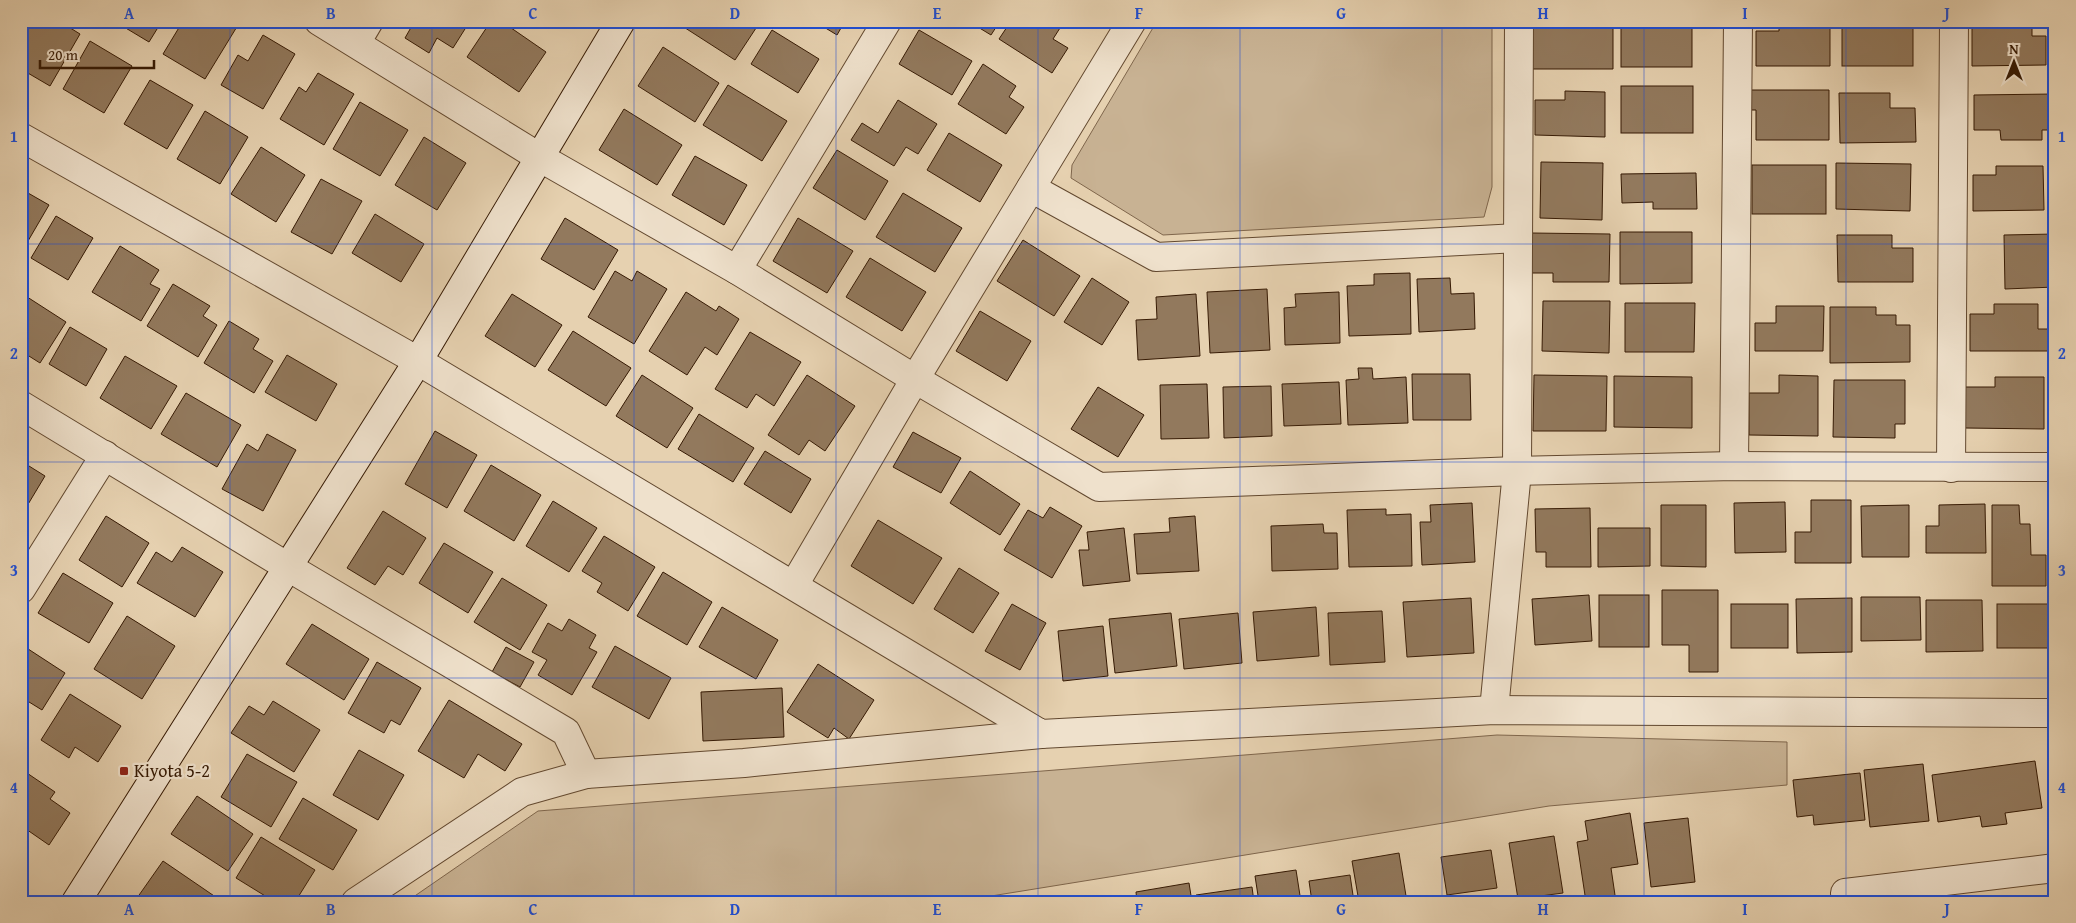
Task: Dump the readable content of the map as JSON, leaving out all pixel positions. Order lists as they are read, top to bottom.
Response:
{
  "places": {
    "transit": ["Kiyota 5-2"]
  },
  "scale_bar": "20 m",
  "north": "top",
  "grid": {
    "columns": [
      "A",
      "B",
      "C",
      "D",
      "E",
      "F",
      "G",
      "H",
      "I",
      "J"
    ],
    "rows": [
      "1",
      "2",
      "3",
      "4"
    ]
  }
}
